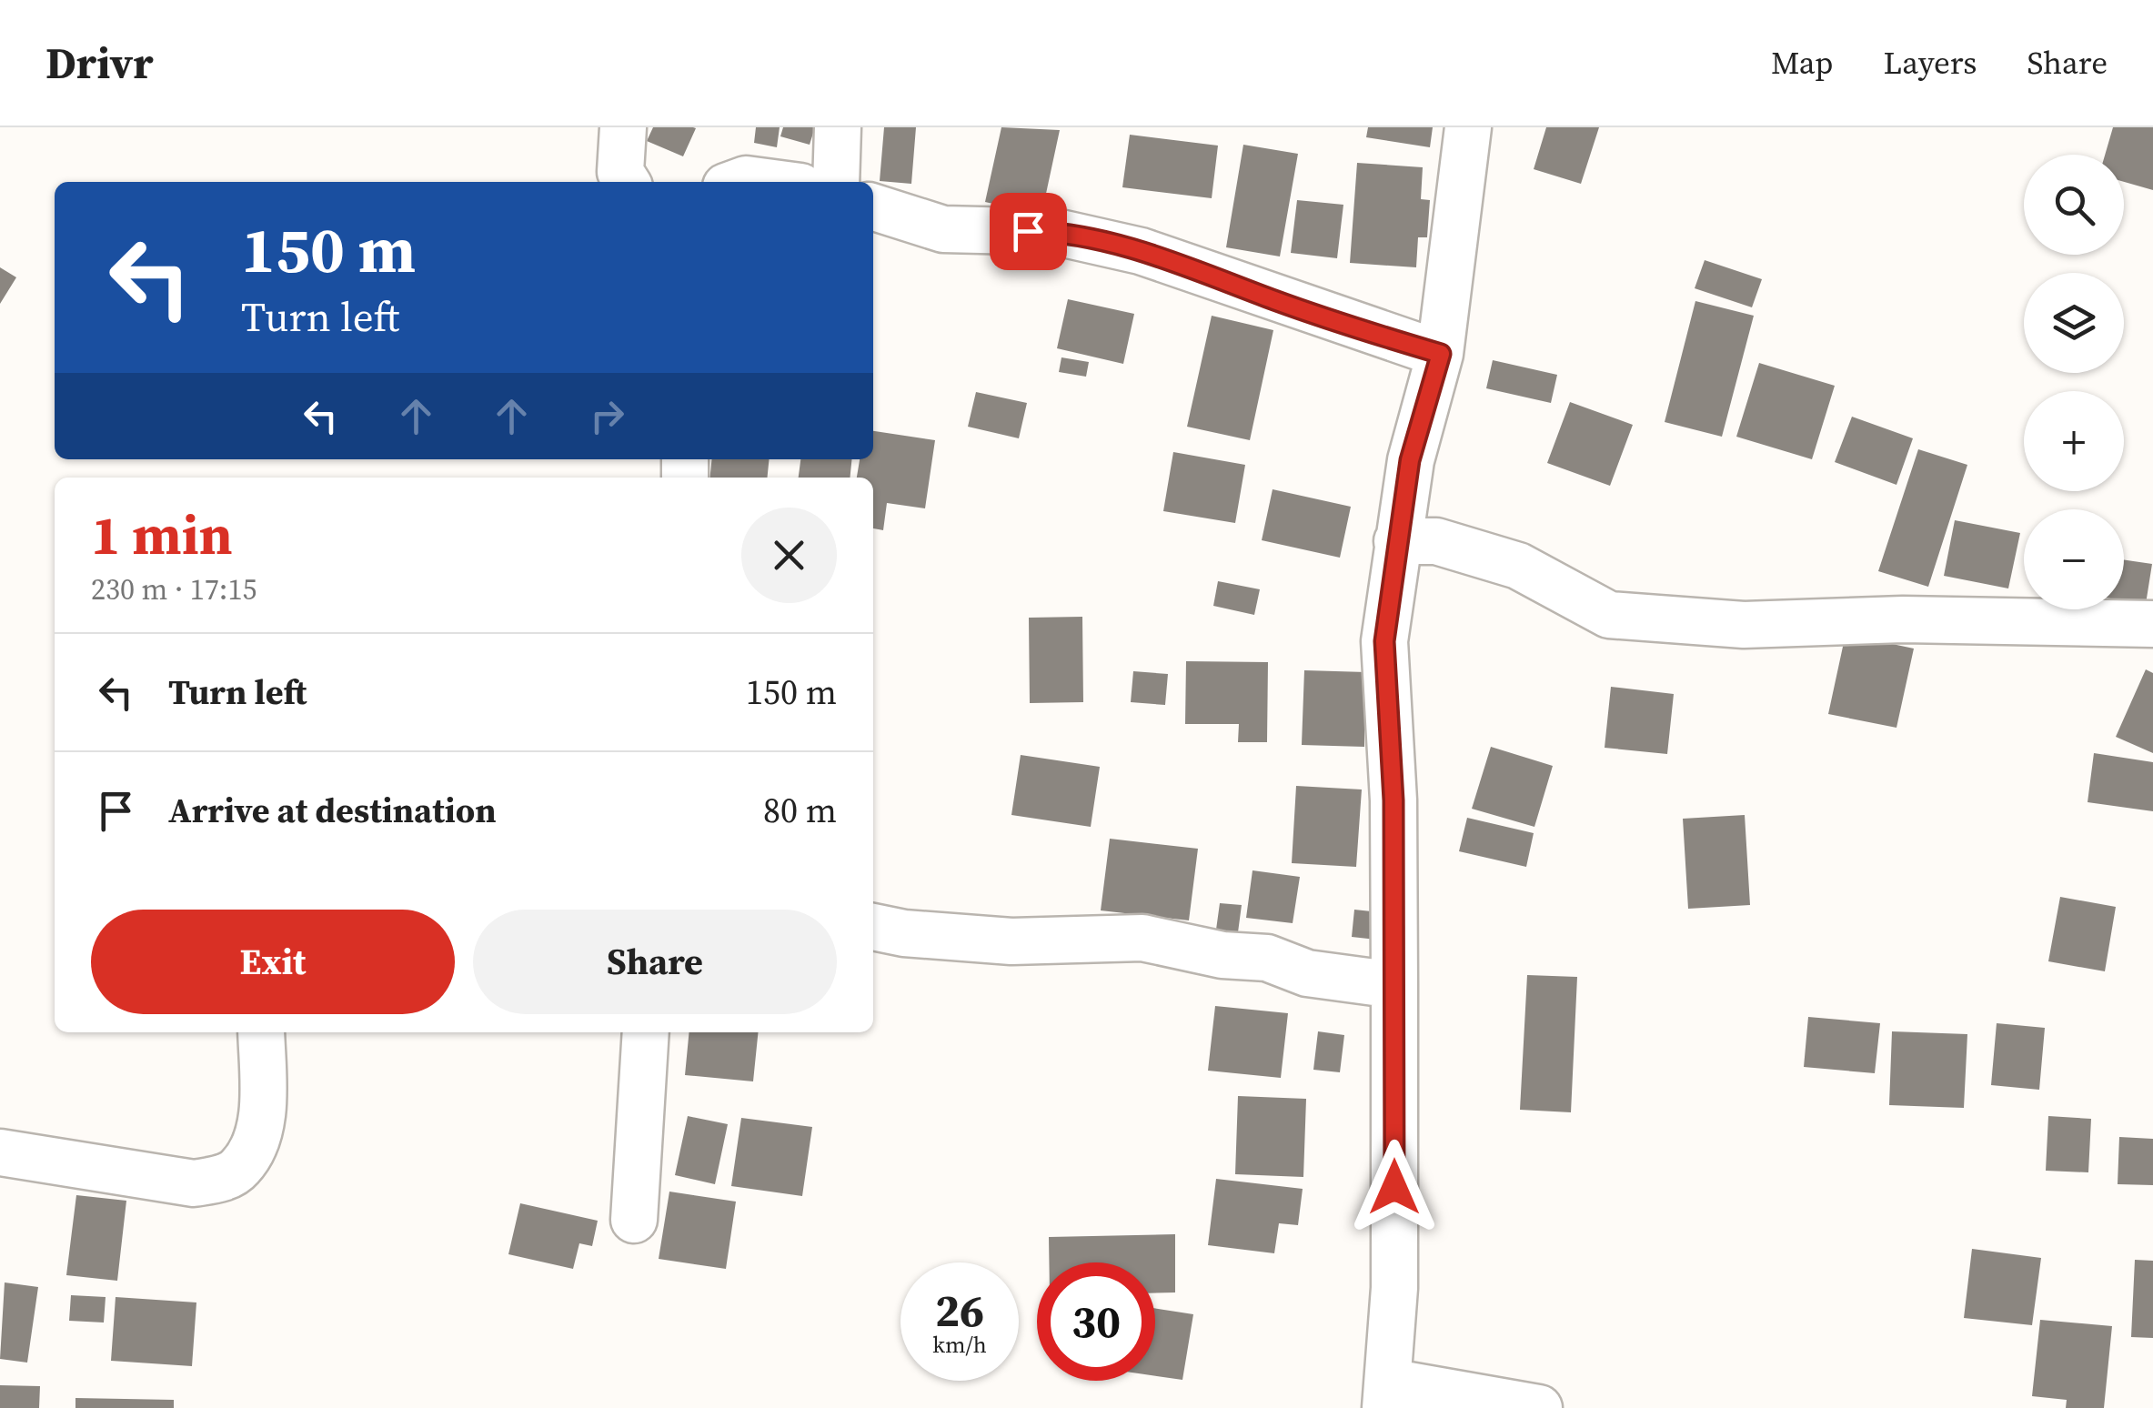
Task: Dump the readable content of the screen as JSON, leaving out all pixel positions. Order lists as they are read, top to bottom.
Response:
{
  "page": {
    "header": "Drivr",
    "nav": ["Map", "Layers", "Share"],
    "map_buttons": ["+", "−"],
    "turn": ["150 m", "Turn left"],
    "heading": ["1 min", "230 m · 17:15"],
    "list": [
      {
        "name": "Turn left",
        "value": "150 m"
      },
      {
        "name": "Arrive at destination",
        "value": "80 m"
      }
    ],
    "buttons": ["Exit", "Share"],
    "speed": "26 km/h",
    "limit": "30"
  }
}
